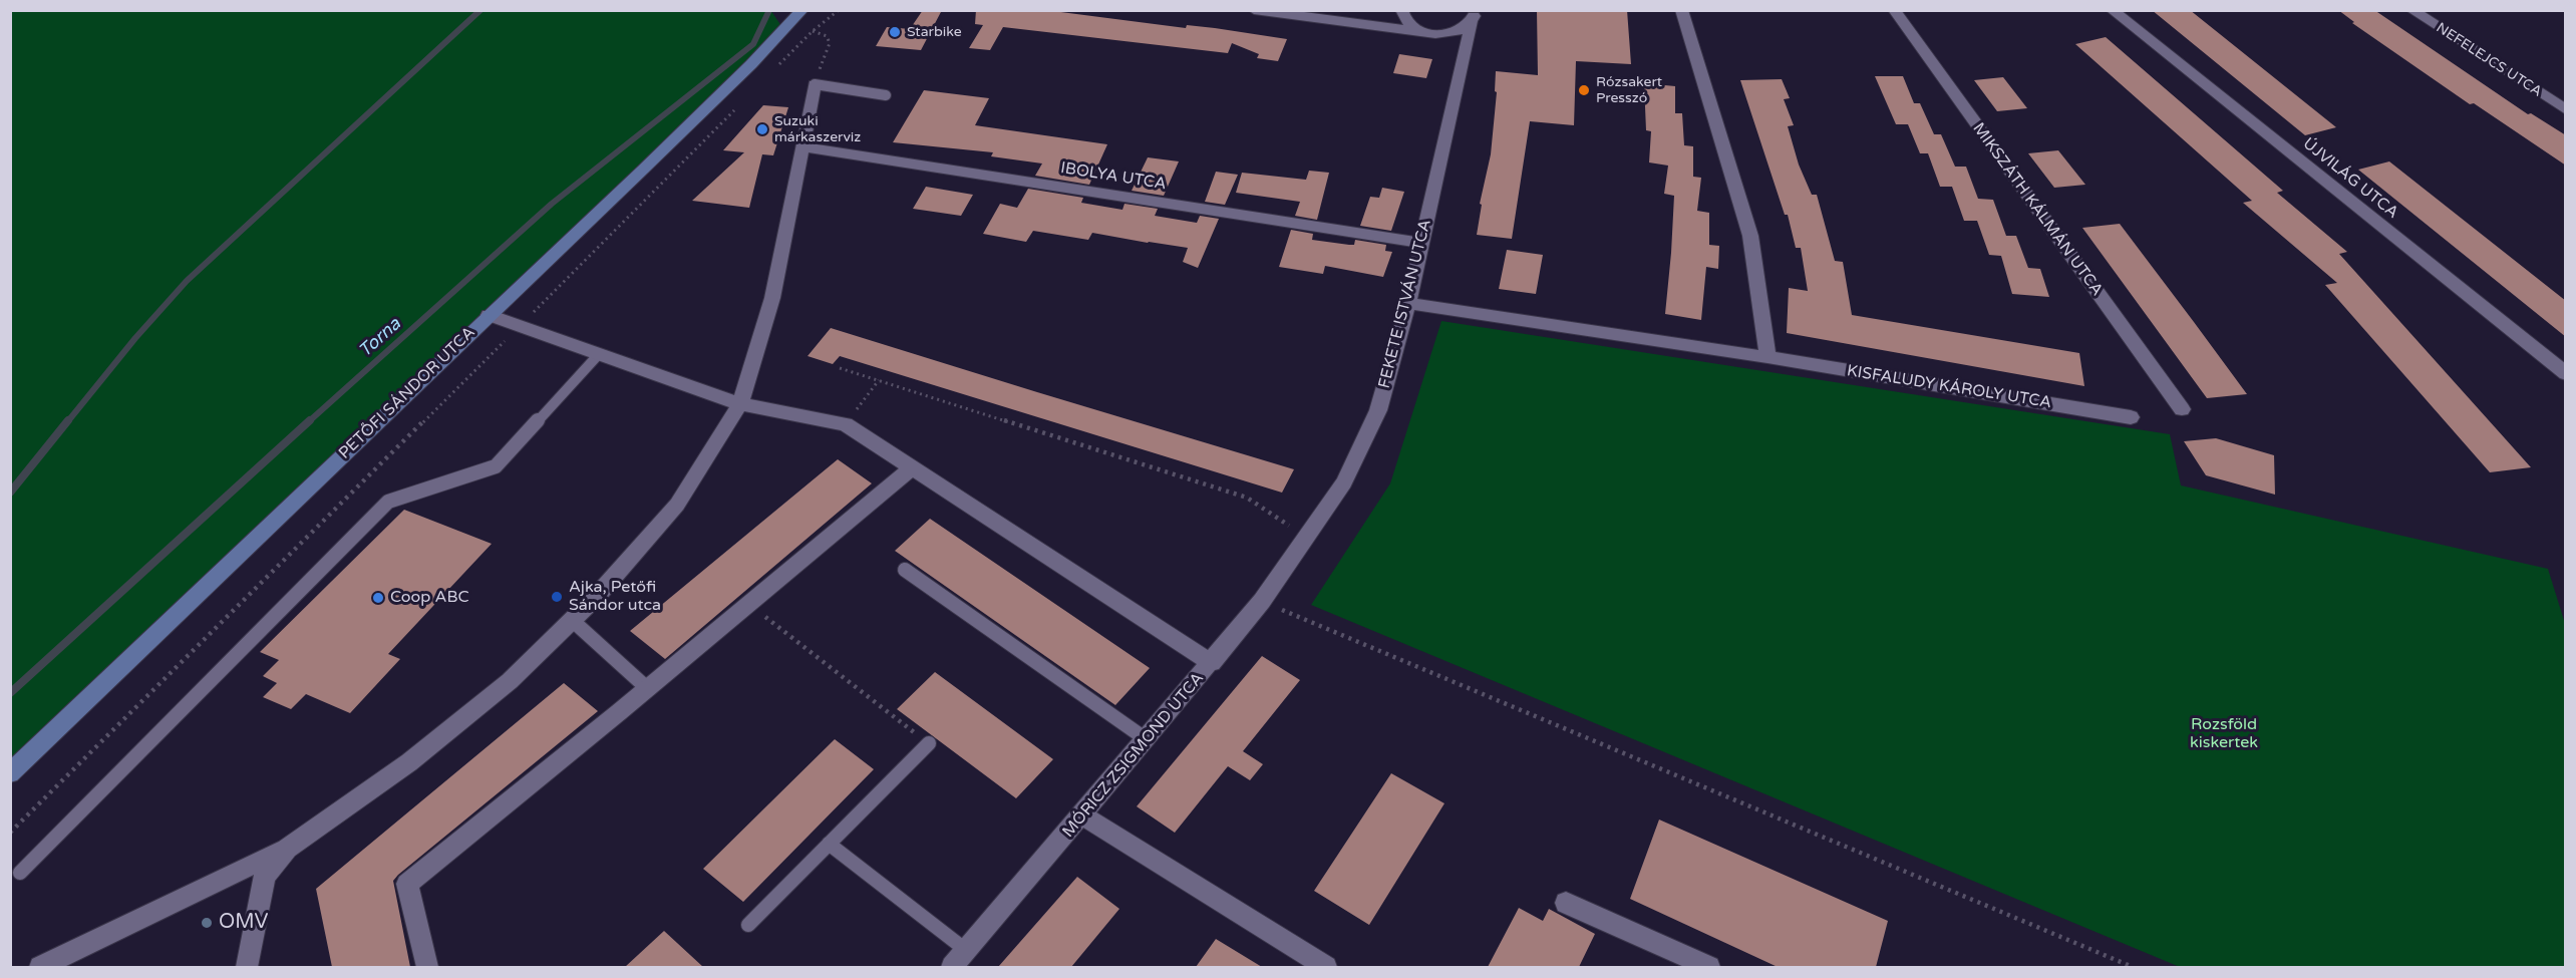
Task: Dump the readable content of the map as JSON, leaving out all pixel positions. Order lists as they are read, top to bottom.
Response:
{
  "streets": {
    "main road": ["PETŐFI SÁNDOR UTCA"],
    "street": [
      "NEFELEJCS UTCA",
      "IBOLYA UTCA",
      "ÚJVILÁG UTCA",
      "MIKSZÁTH KÁLMÁN UTCA",
      "FEKETE ISTVÁN UTCA",
      "KISFALUDY KÁROLY UTCA",
      "MÓRICZ ZSIGMOND UTCA"
    ]
  },
  "crossings": [
    ["IBOLYA UTCA", "FEKETE ISTVÁN UTCA"],
    ["FEKETE ISTVÁN UTCA", "KISFALUDY KÁROLY UTCA"],
    ["FEKETE ISTVÁN UTCA", "MÓRICZ ZSIGMOND UTCA"]
  ],
  "water": ["Torna"],
  "parks": ["Rozsföld kiskertek"],
  "places": [
    "Starbike",
    "Rózsakert Presszó",
    "Suzuki márkaszerviz",
    "Ajka, Petőfi Sándor utca",
    "Coop ABC",
    "OMV"
  ]
}
